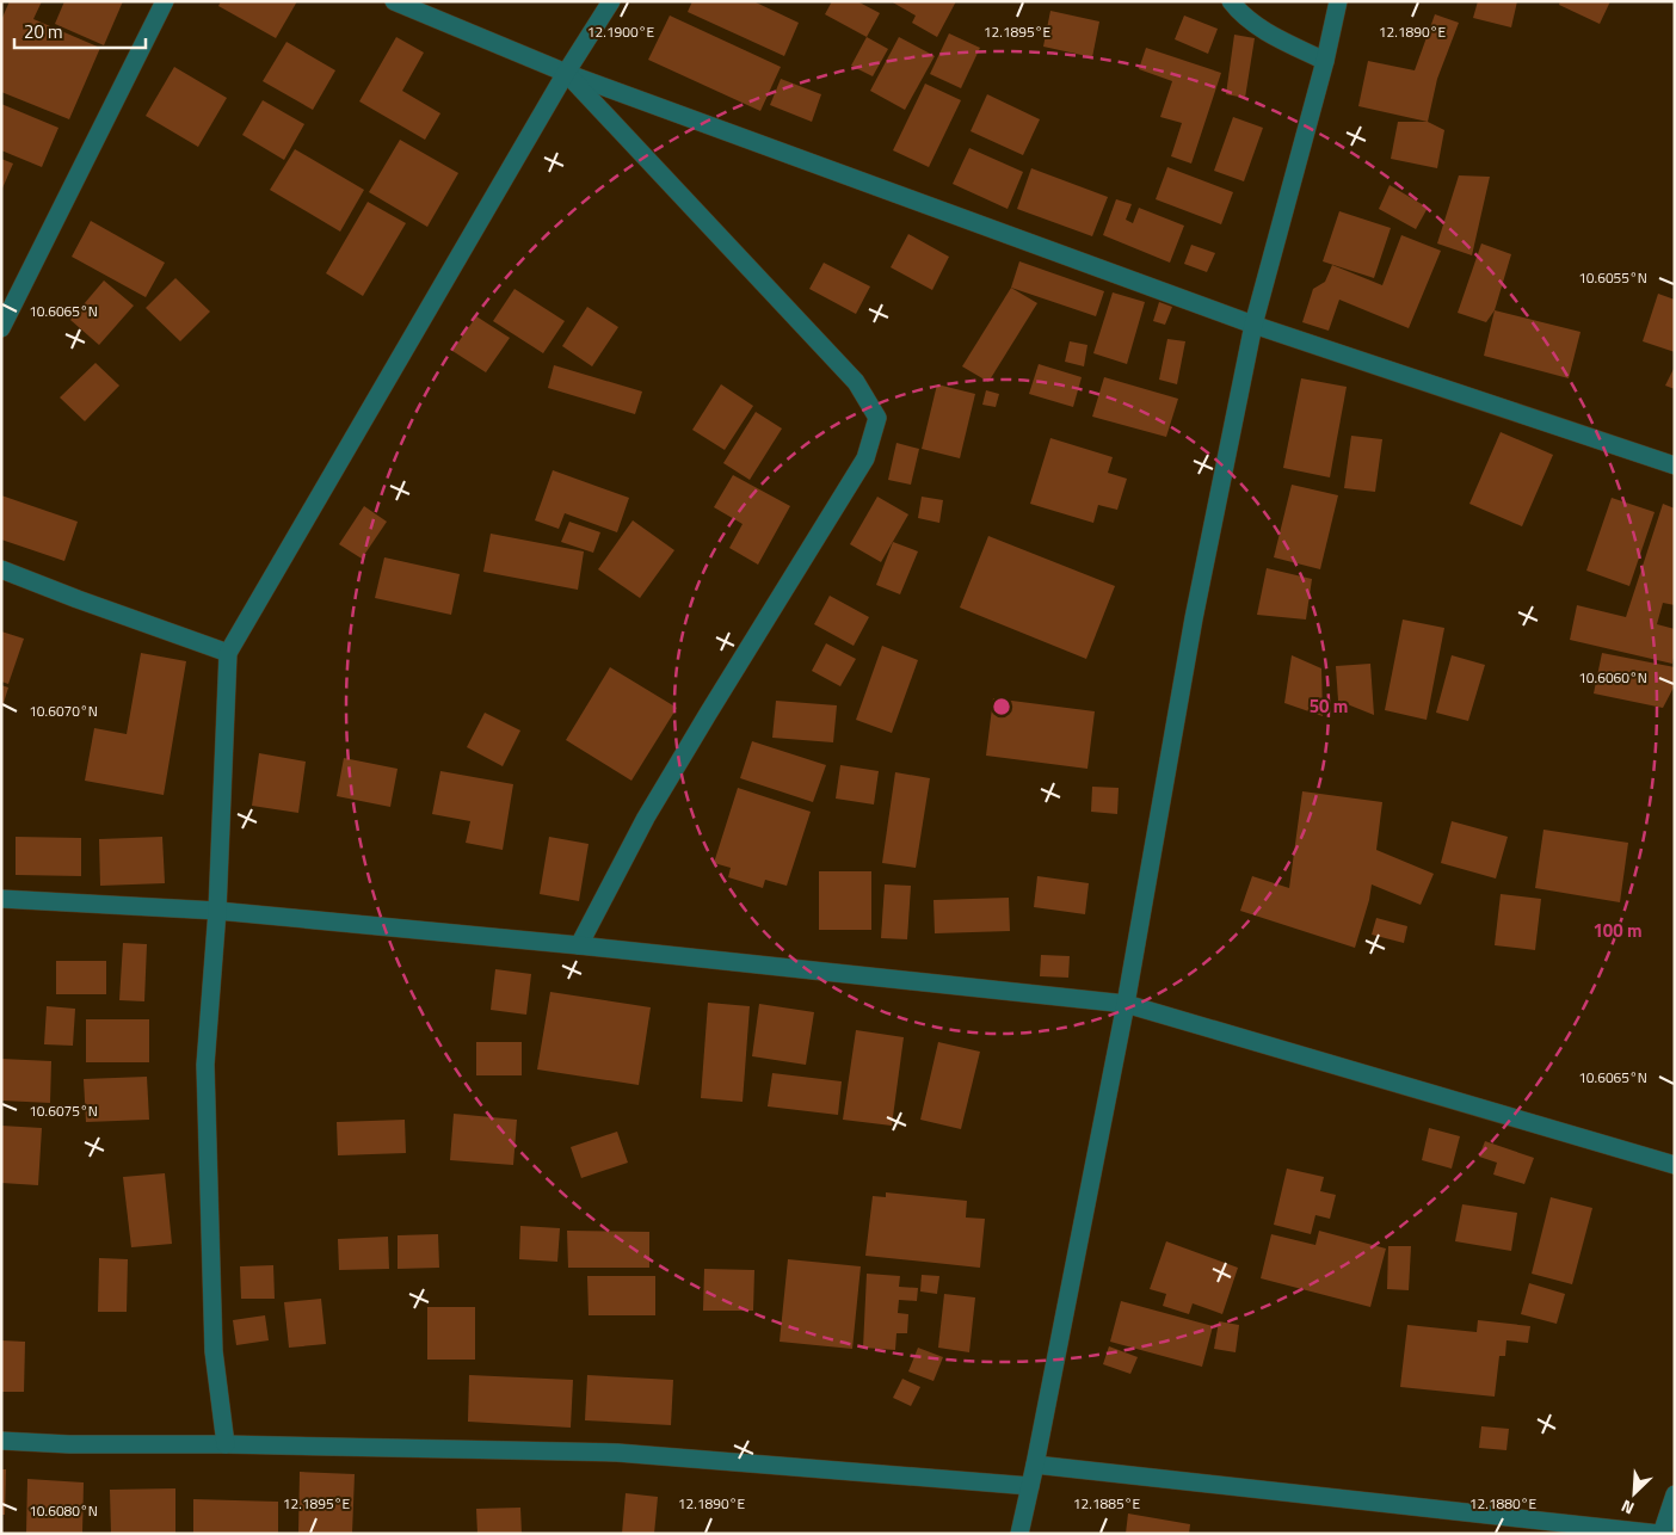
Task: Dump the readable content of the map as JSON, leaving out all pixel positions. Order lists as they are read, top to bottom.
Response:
{
  "scale_bar": "20 m",
  "north": "bottom left",
  "coordinates": [
    "12.1900°E",
    "12.1895°E",
    "12.1890°E",
    "10.6055°N",
    "10.6065°N",
    "10.6060°N",
    "10.6070°N",
    "10.6075°N",
    "12.1885°E",
    "12.1880°E",
    "10.6080°N"
  ],
  "rings": ["50 m", "100 m"]
}
